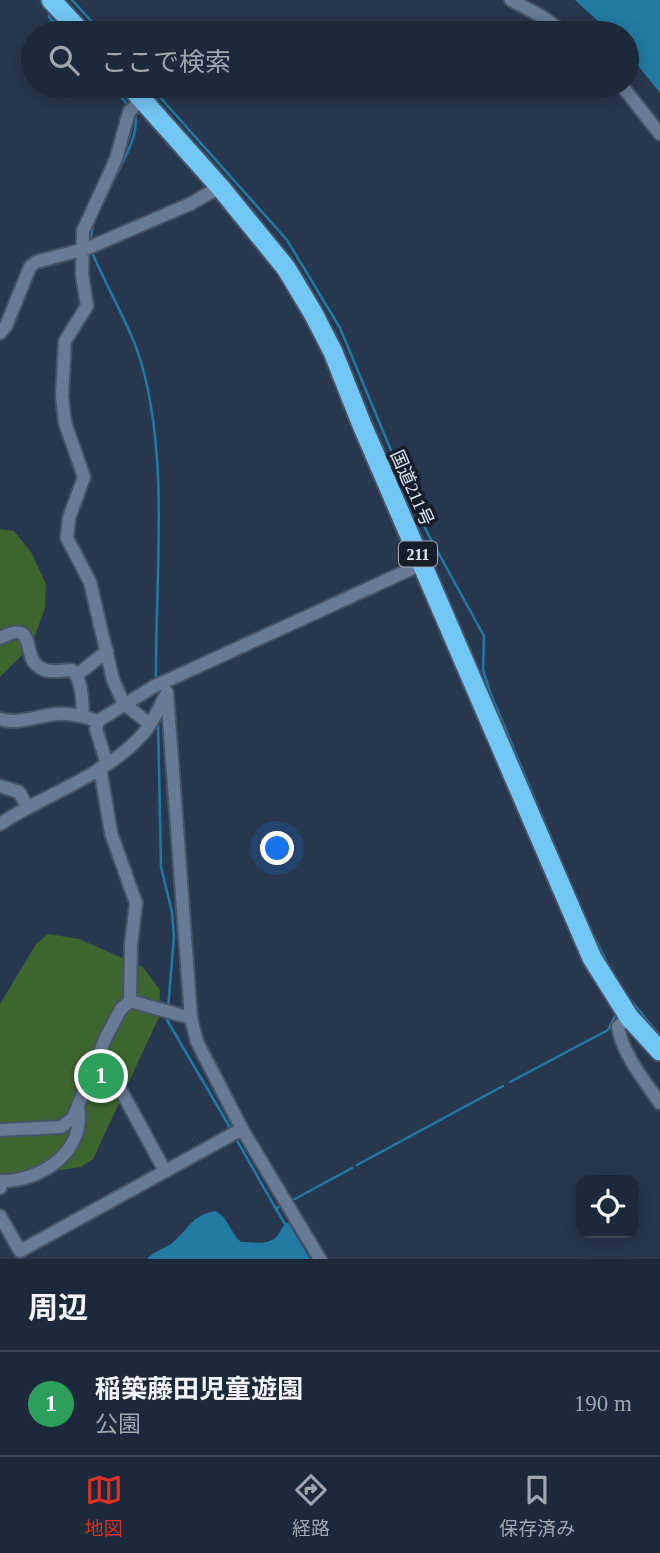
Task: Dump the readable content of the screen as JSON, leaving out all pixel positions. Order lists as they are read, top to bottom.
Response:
{
  "streets": {
    "highway": ["国道211号", "211"]
  },
  "page": {
    "search": "ここで検索",
    "pins": "1",
    "heading": "周辺",
    "list": [
      {
        "mark": "1",
        "name": "稲築藤田児童遊園",
        "note": "公園",
        "value": "190 m"
      }
    ],
    "nav": ["地図", "経路", "保存済み"]
  }
}
